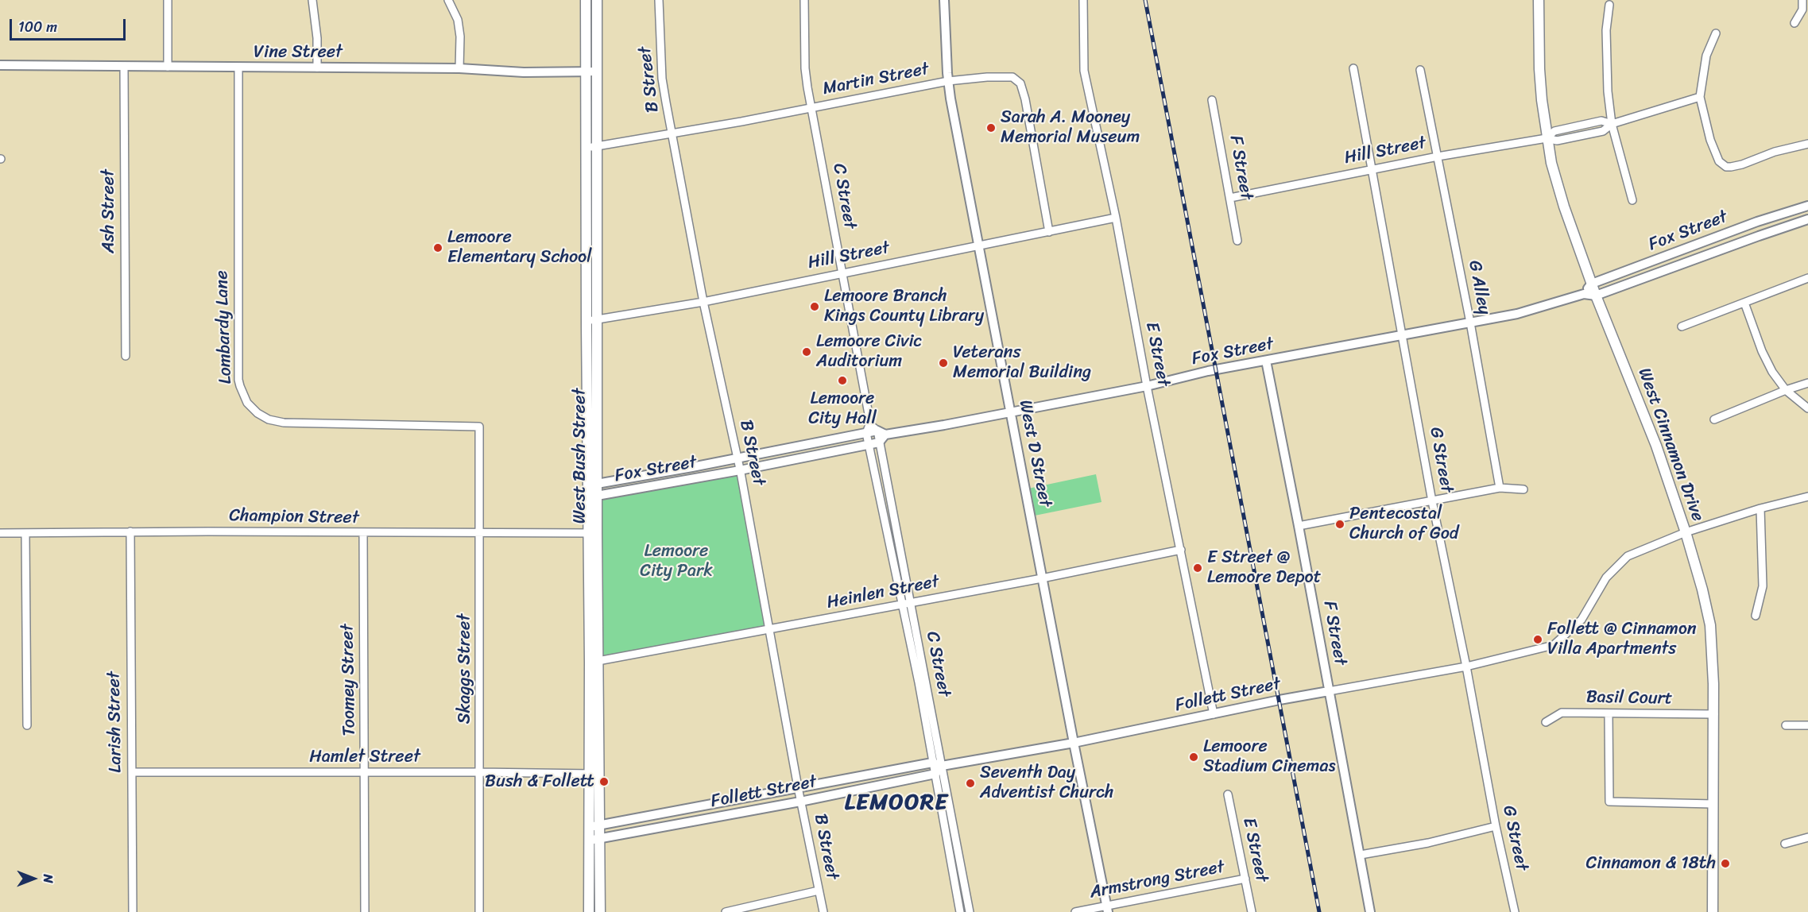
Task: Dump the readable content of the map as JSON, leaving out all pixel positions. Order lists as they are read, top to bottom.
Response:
{
  "streets": {
    "main road": ["West Cinnamon Drive", "West Bush Street"],
    "street": [
      "Vine Street",
      "B Street",
      "Martin Street",
      "Hill Street",
      "F Street",
      "C Street",
      "Ash Street",
      "Fox Street",
      "G Alley",
      "Lombardy Lane",
      "E Street",
      "West D Street",
      "G Street",
      "Champion Street",
      "Heinlen Street",
      "Skaggs Street",
      "Toomey Street",
      "Follett Street",
      "Basil Court",
      "Larish Street",
      "Hamlet Street",
      "Armstrong Street"
    ]
  },
  "crossings": [
    ["Vine Street", "Ash Street"],
    ["Vine Street", "Lombardy Lane"],
    ["Vine Street", "West Bush Street"],
    ["B Street", "Martin Street"],
    ["B Street", "Hill Street"],
    ["B Street", "Fox Street"],
    ["B Street", "Heinlen Street"],
    ["B Street", "Follett Street"],
    ["Martin Street", "Hill Street"],
    ["Martin Street", "C Street"],
    ["Martin Street", "West D Street"],
    ["Martin Street", "West Bush Street"],
    ["Hill Street", "F Street"],
    ["Hill Street", "C Street"],
    ["Hill Street", "G Alley"],
    ["Hill Street", "E Street"],
    ["Hill Street", "West Cinnamon Drive"],
    ["Hill Street", "West D Street"],
    ["Hill Street", "West Bush Street"],
    ["Hill Street", "G Street"],
    ["F Street", "Fox Street"],
    ["F Street", "Follett Street"],
    ["C Street", "Fox Street"],
    ["C Street", "Heinlen Street"],
    ["C Street", "Follett Street"],
    ["Fox Street", "G Alley"],
    ["Fox Street", "E Street"],
    ["Fox Street", "West Cinnamon Drive"],
    ["Fox Street", "West D Street"],
    ["Fox Street", "West Bush Street"],
    ["Fox Street", "G Street"],
    ["Lombardy Lane", "Skaggs Street"],
    ["E Street", "Heinlen Street"],
    ["E Street", "Follett Street"],
    ["E Street", "Armstrong Street"],
    ["West Cinnamon Drive", "Follett Street"],
    ["West Cinnamon Drive", "Basil Court"],
    ["West D Street", "Heinlen Street"],
    ["West D Street", "Follett Street"],
    ["West D Street", "Armstrong Street"],
    ["West Bush Street", "Champion Street"],
    ["West Bush Street", "Heinlen Street"],
    ["West Bush Street", "Follett Street"],
    ["West Bush Street", "Hamlet Street"],
    ["G Street", "Follett Street"],
    ["Champion Street", "Skaggs Street"],
    ["Champion Street", "Toomey Street"],
    ["Champion Street", "Larish Street"],
    ["Skaggs Street", "Hamlet Street"],
    ["Toomey Street", "Hamlet Street"],
    ["Larish Street", "Hamlet Street"]
  ],
  "districts": ["LEMOORE"],
  "parks": ["Lemoore City Park"],
  "places": [
    "Sarah A. Mooney Memorial Museum",
    "Lemoore Elementary School",
    "Lemoore Branch Kings County Library",
    "Lemoore Civic Auditorium",
    "Veterans Memorial Building",
    "Lemoore City Hall",
    "Pentecostal Church of God",
    "E Street @ Lemoore Depot",
    "Follett @ Cinnamon Villa Apartments",
    "Lemoore Stadium Cinemas",
    "Bush & Follett",
    "Seventh Day Adventist Church",
    "Cinnamon & 18th"
  ],
  "scale_bar": "100 m",
  "north": "right"
}
